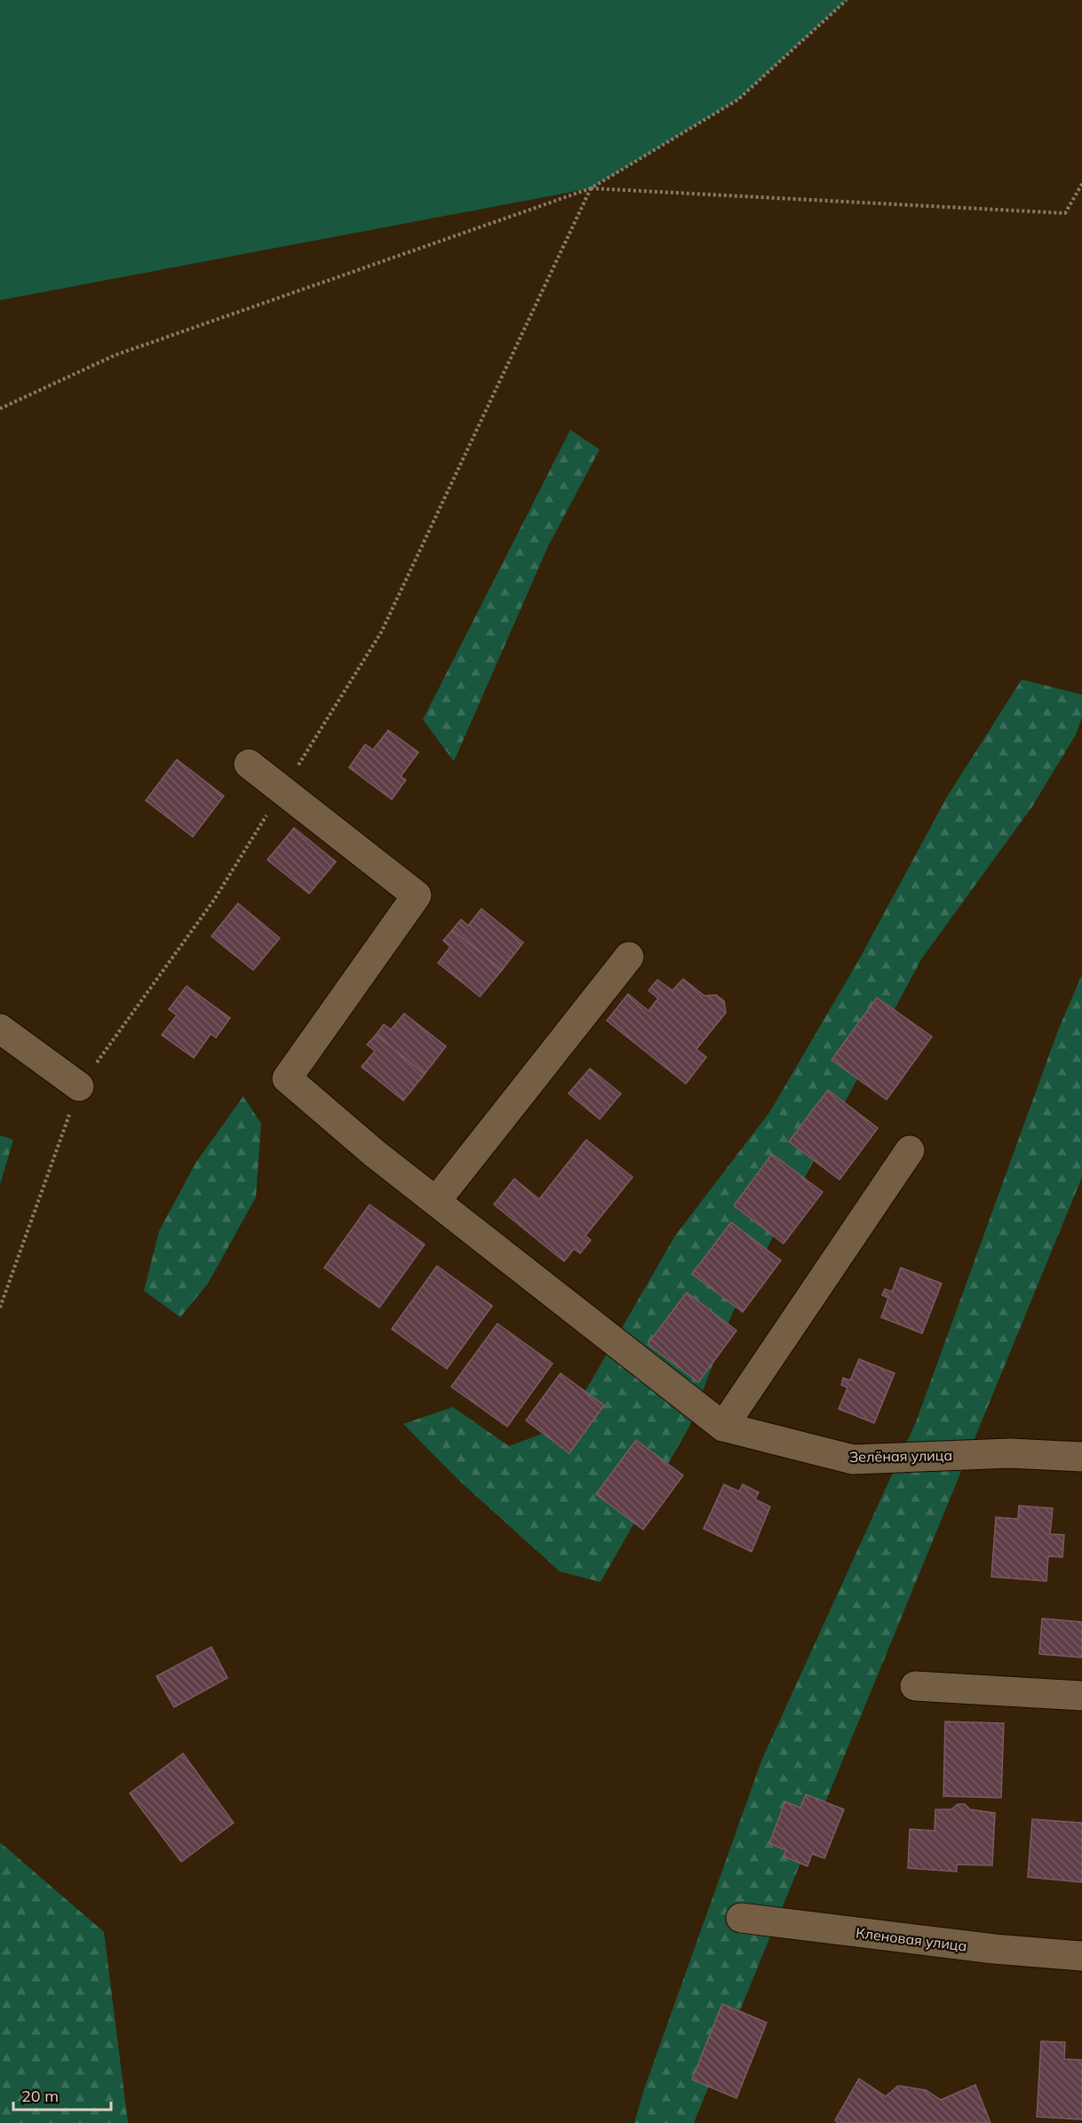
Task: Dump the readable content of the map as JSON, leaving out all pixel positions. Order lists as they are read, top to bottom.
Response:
{
  "streets": {
    "street": ["Зелёная улица", "Кленовая улица"]
  },
  "scale_bar": "20 m"
}
